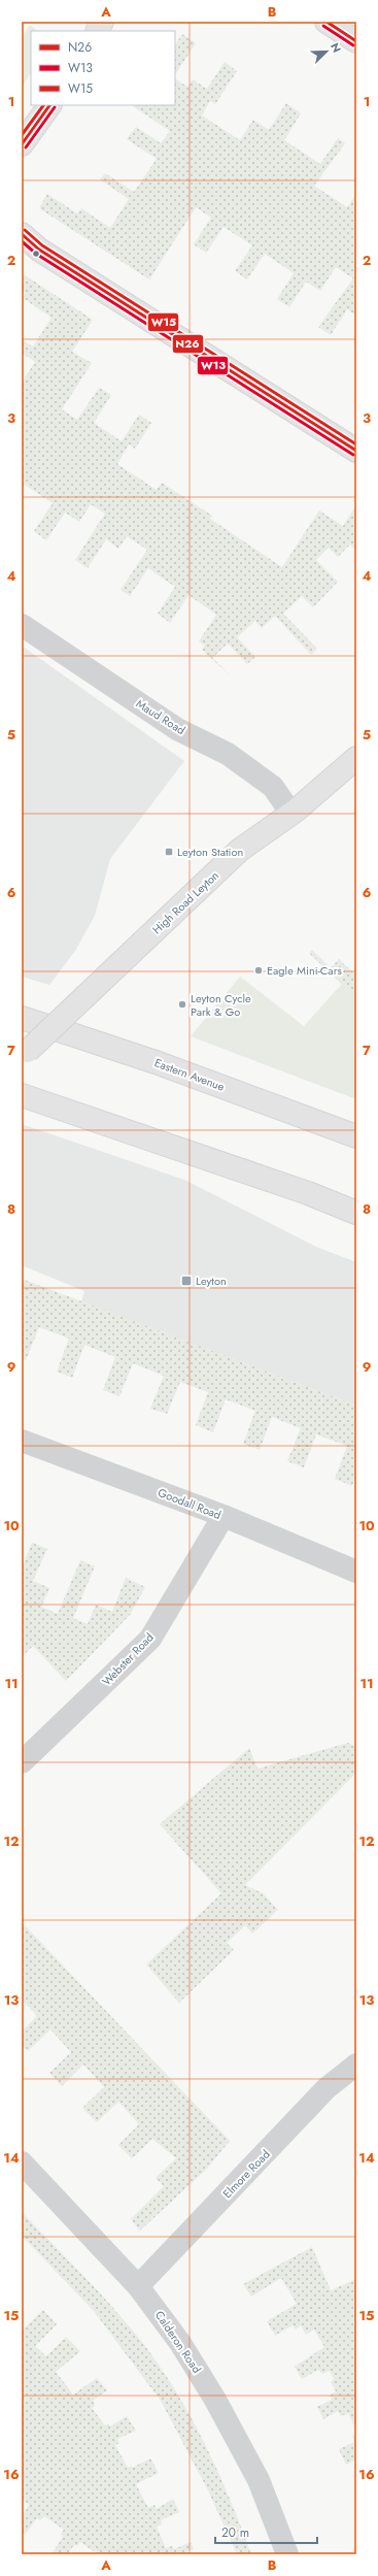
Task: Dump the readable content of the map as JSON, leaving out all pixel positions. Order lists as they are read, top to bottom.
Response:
{
  "streets": {
    "main road": ["High Road Leyton", "Eastern Avenue"],
    "street": [
      "Maud Road",
      "Goodall Road",
      "Webster Road",
      "Elmore Road",
      "Calderon Road"
    ]
  },
  "crossings": [
    ["Maud Road", "High Road Leyton"],
    ["Goodall Road", "Webster Road"],
    ["Elmore Road", "Calderon Road"]
  ],
  "places": {
    "transit": ["Leyton Station", "Leyton"],
    "other": ["Eagle Mini-Cars", "Leyton Cycle Park & Go"]
  },
  "lines": ["transit line N26", "transit line W13", "transit line W15"],
  "legend": ["N26", "W13", "W15"],
  "scale_bar": "20 m",
  "north": "top right",
  "grid": {
    "columns": ["A", "B"],
    "rows": [
      "1",
      "2",
      "3",
      "4",
      "5",
      "6",
      "7",
      "8",
      "9",
      "10",
      "11",
      "12",
      "13",
      "14",
      "15",
      "16"
    ]
  }
}
